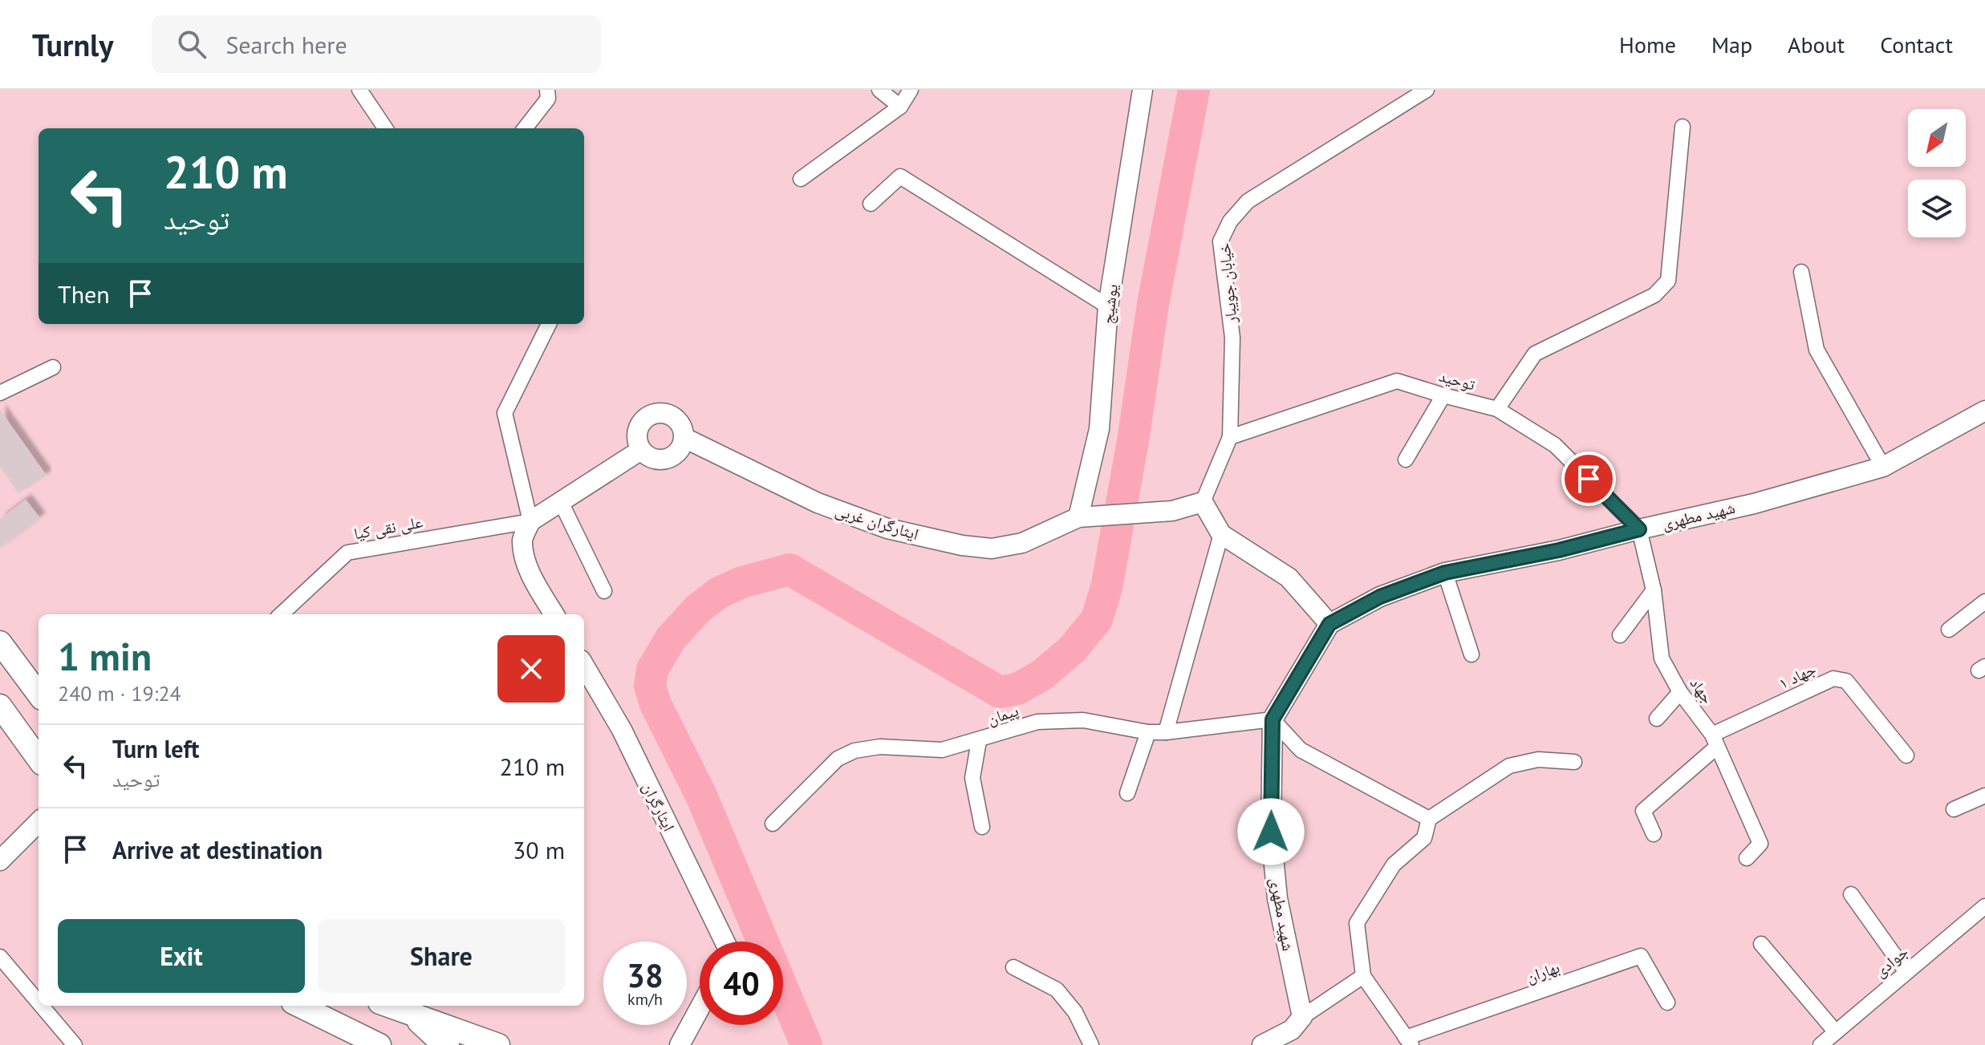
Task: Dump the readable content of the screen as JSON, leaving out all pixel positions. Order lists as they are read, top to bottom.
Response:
{
  "streets": {
    "street": [
      "خیابان جویبار",
      "یوشیج",
      "توحید",
      "شهید مطهری",
      "ایثارگران غربی",
      "علی نقی کیا",
      "جهاد ۱",
      "جهاد",
      "پیمان",
      "ایثارگران",
      "جوادی",
      "بهاران"
    ]
  },
  "crossings": [
    ["خیابان جویبار", "توحید"],
    ["یوشیج", "ایثارگران غربی"],
    ["توحید", "شهید مطهری"],
    ["توحید", "جهاد"],
    ["شهید مطهری", "جهاد"],
    ["شهید مطهری", "پیمان"],
    ["جهاد ۱", "جهاد"]
  ],
  "north": "bottom left",
  "page": {
    "header": "Turnly",
    "search": "Search here",
    "nav": [
      "Home",
      "Map",
      "About",
      "Contact"
    ],
    "turn": ["210 m", "توحید"],
    "then": "Then",
    "heading": ["1 min", "240 m · 19:24"],
    "list": [
      {
        "name": "Turn left",
        "note": "توحید",
        "value": "210 m"
      },
      {
        "name": "Arrive at destination",
        "value": "30 m"
      }
    ],
    "buttons": ["Exit", "Share"],
    "speed": "38 km/h",
    "limit": "40"
  }
}
